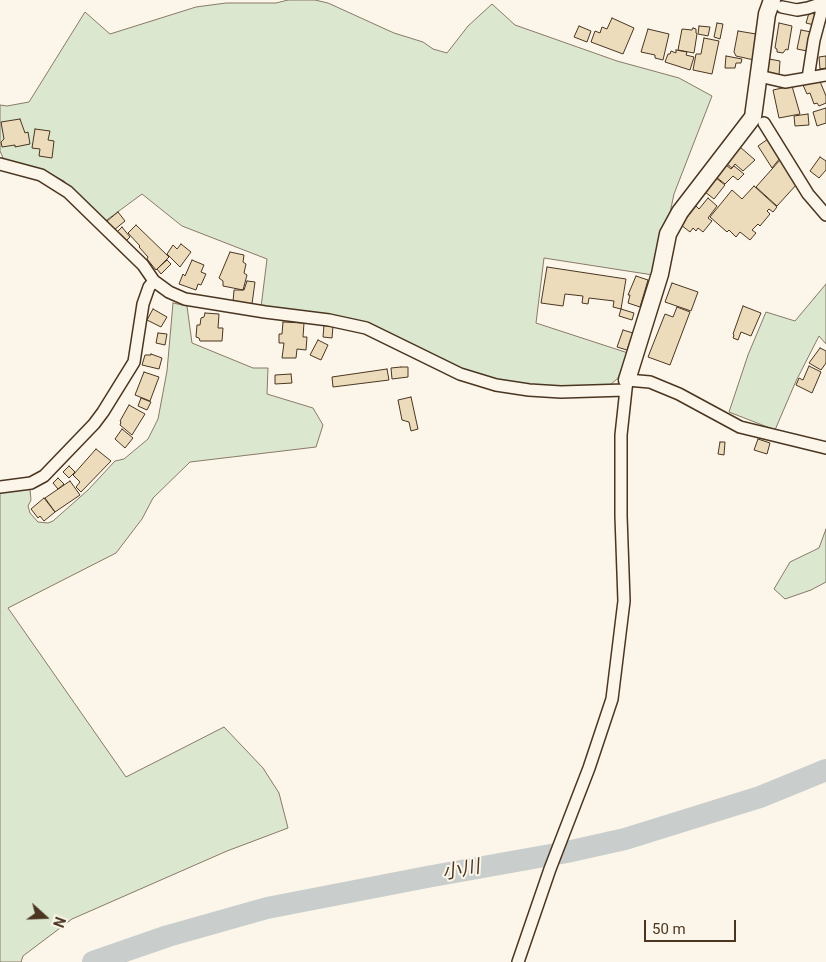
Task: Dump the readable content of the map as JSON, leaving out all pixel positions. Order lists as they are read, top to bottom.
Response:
{
  "water": ["小川"],
  "scale_bar": "50 m",
  "north": "right"
}
